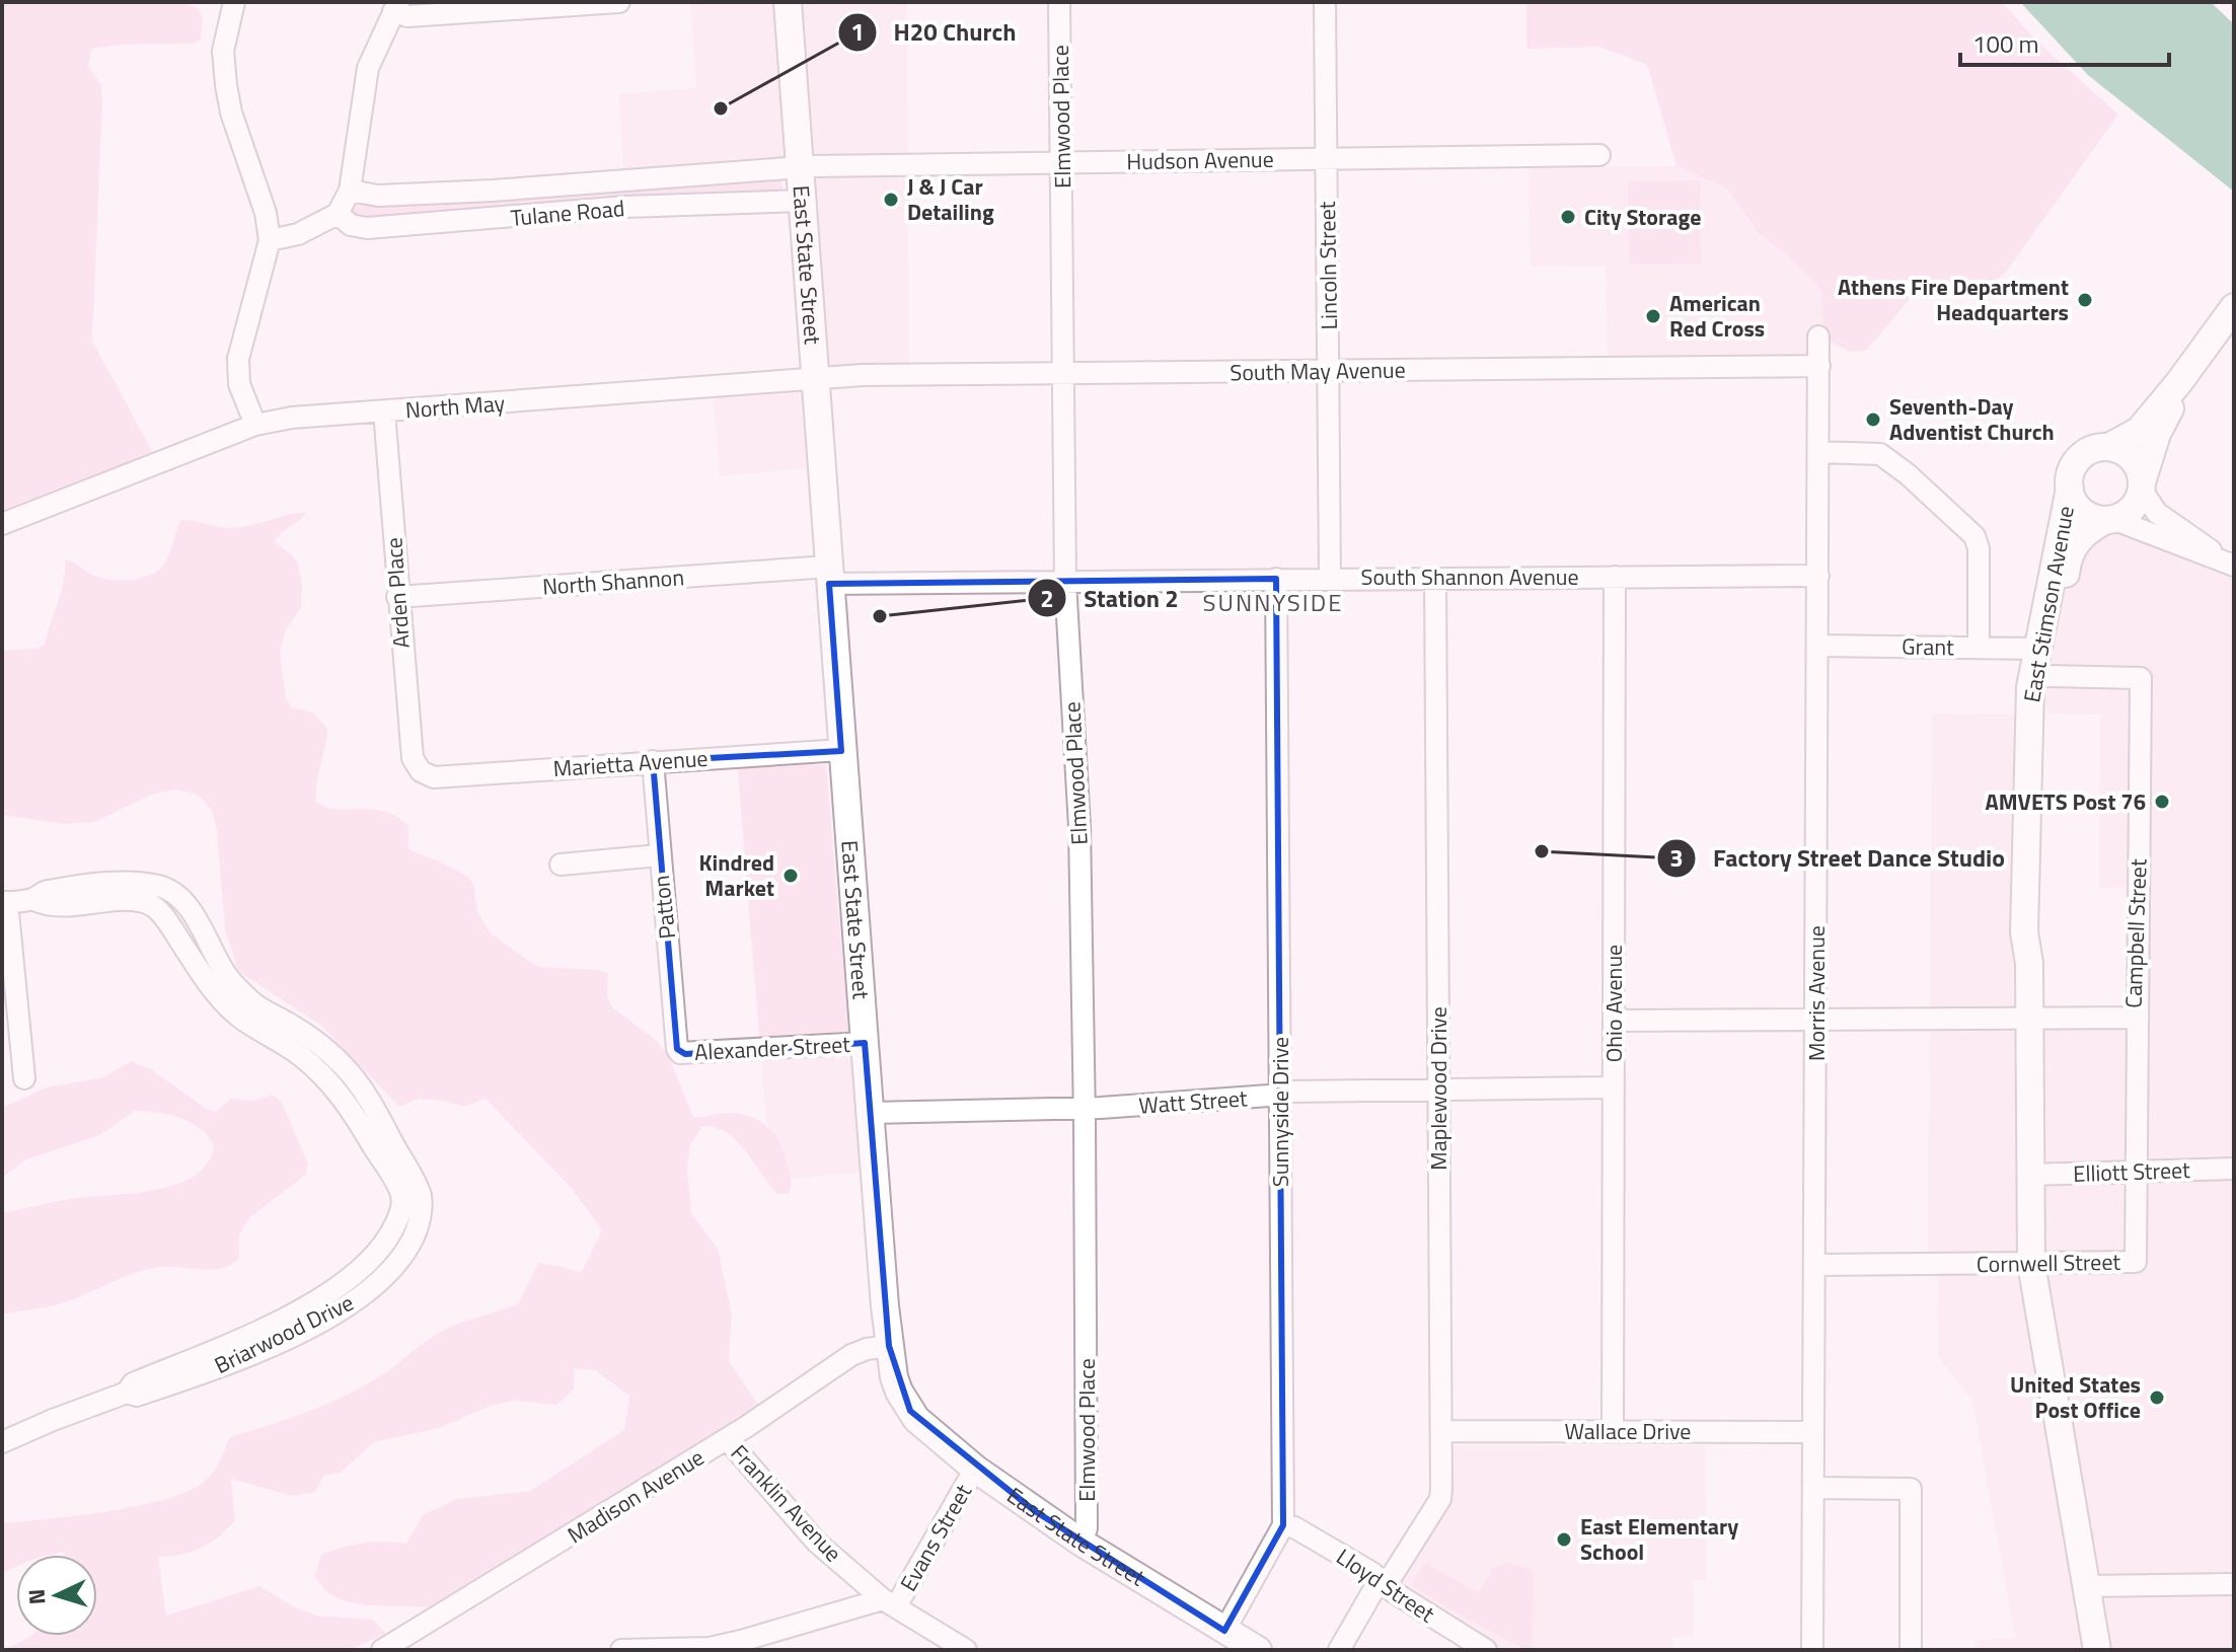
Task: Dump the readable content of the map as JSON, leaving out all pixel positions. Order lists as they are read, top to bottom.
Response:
{
  "streets": {
    "main road": ["East State Street", "East Stimson Avenue"],
    "street": [
      "Elmwood Place",
      "Hudson Avenue",
      "Tulane Road",
      "Lincoln Street",
      "South May Avenue",
      "North May",
      "South Shannon Avenue",
      "North Shannon",
      "Arden Place",
      "Grant",
      "Marietta Avenue",
      "Patton",
      "Campbell Street",
      "Morris Avenue",
      "Ohio Avenue",
      "Alexander Street",
      "Maplewood Drive",
      "Watt Street",
      "Sunnyside Drive",
      "Elliott Street",
      "Cornwell Street",
      "Briarwood Drive",
      "Wallace Drive",
      "Madison Avenue",
      "Franklin Avenue",
      "Evans Street",
      "Lloyd Street"
    ]
  },
  "crossings": [
    ["Elmwood Place", "Hudson Avenue"],
    ["Elmwood Place", "East State Street"],
    ["Elmwood Place", "South May Avenue"],
    ["Elmwood Place", "South Shannon Avenue"],
    ["Elmwood Place", "Watt Street"],
    ["Hudson Avenue", "Tulane Road"],
    ["Hudson Avenue", "East State Street"],
    ["Hudson Avenue", "Lincoln Street"],
    ["Tulane Road", "East State Street"],
    ["East State Street", "South May Avenue"],
    ["East State Street", "North May"],
    ["East State Street", "South Shannon Avenue"],
    ["East State Street", "North Shannon"],
    ["East State Street", "Marietta Avenue"],
    ["East State Street", "Alexander Street"],
    ["East State Street", "Watt Street"],
    ["East State Street", "Sunnyside Drive"],
    ["East State Street", "Madison Avenue"],
    ["East State Street", "Evans Street"],
    ["Lincoln Street", "South May Avenue"],
    ["Lincoln Street", "South Shannon Avenue"],
    ["South May Avenue", "North May"],
    ["South May Avenue", "Morris Avenue"],
    ["North May", "Arden Place"],
    ["South Shannon Avenue", "North Shannon"],
    ["South Shannon Avenue", "Morris Avenue"],
    ["South Shannon Avenue", "Ohio Avenue"],
    ["South Shannon Avenue", "Maplewood Drive"],
    ["South Shannon Avenue", "Sunnyside Drive"],
    ["North Shannon", "Arden Place"],
    ["Arden Place", "Marietta Avenue"],
    ["East Stimson Avenue", "Grant"],
    ["East Stimson Avenue", "Campbell Street"],
    ["East Stimson Avenue", "Elliott Street"],
    ["East Stimson Avenue", "Cornwell Street"],
    ["Grant", "Morris Avenue"],
    ["Marietta Avenue", "Patton"],
    ["Patton", "Alexander Street"],
    ["Campbell Street", "Morris Avenue"],
    ["Campbell Street", "Cornwell Street"],
    ["Morris Avenue", "Cornwell Street"],
    ["Morris Avenue", "Wallace Drive"],
    ["Ohio Avenue", "Watt Street"],
    ["Ohio Avenue", "Wallace Drive"],
    ["Maplewood Drive", "Watt Street"],
    ["Maplewood Drive", "Wallace Drive"],
    ["Maplewood Drive", "Lloyd Street"],
    ["Watt Street", "Sunnyside Drive"],
    ["Sunnyside Drive", "Lloyd Street"],
    ["Elliott Street", "Cornwell Street"],
    ["Madison Avenue", "Franklin Avenue"],
    ["Franklin Avenue", "Evans Street"]
  ],
  "districts": ["SUNNYSIDE"],
  "places": [
    "H20 Church",
    "J & J Car Detailing",
    "City Storage",
    "Athens Fire Department Headquarters",
    "American Red Cross",
    "Seventh-Day Adventist Church",
    "Station 2",
    "AMVETS Post 76",
    "Factory Street Dance Studio",
    "Kindred Market",
    "United States Post Office",
    "East Elementary School"
  ],
  "scale_bar": "100 m",
  "north": "left"
}
